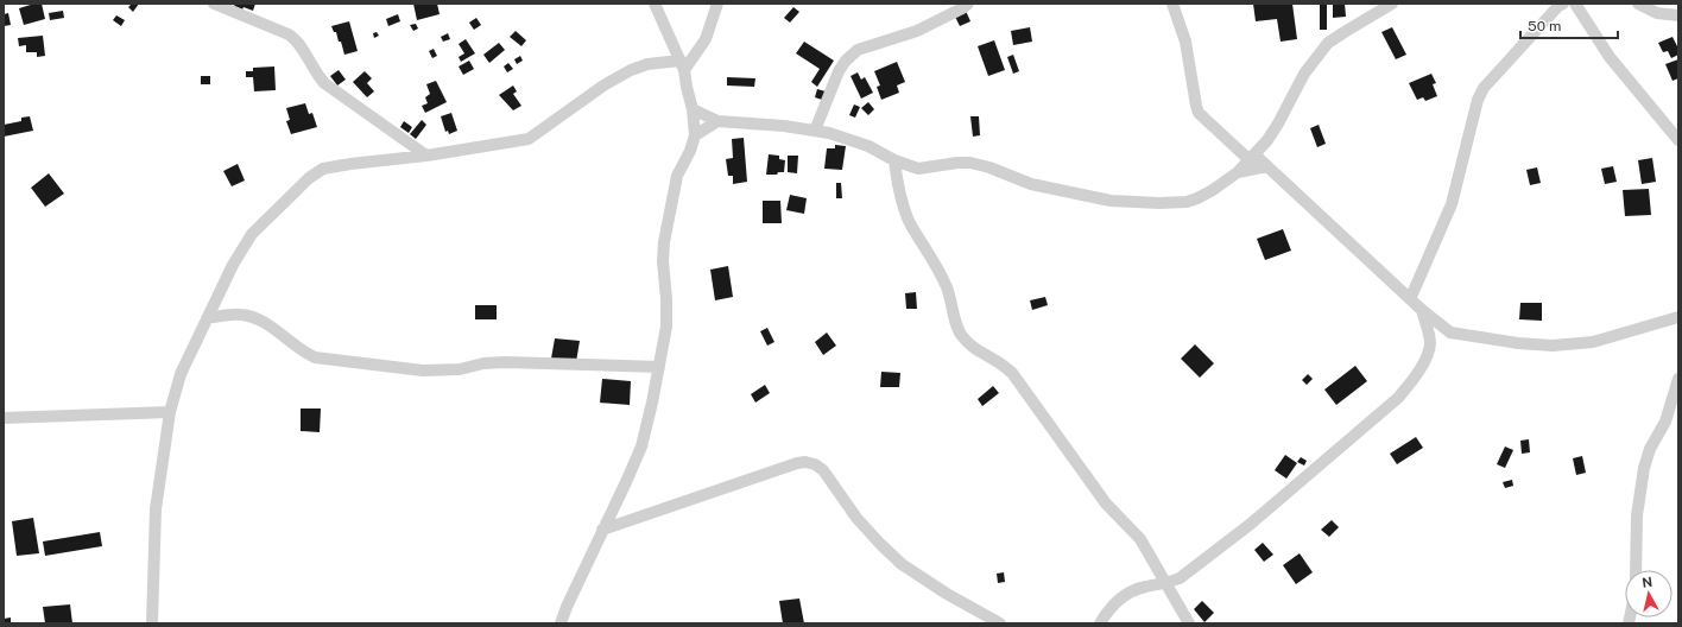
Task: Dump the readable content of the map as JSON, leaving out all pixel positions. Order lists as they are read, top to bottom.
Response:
{
  "scale_bar": "50 m",
  "north": "top"
}
